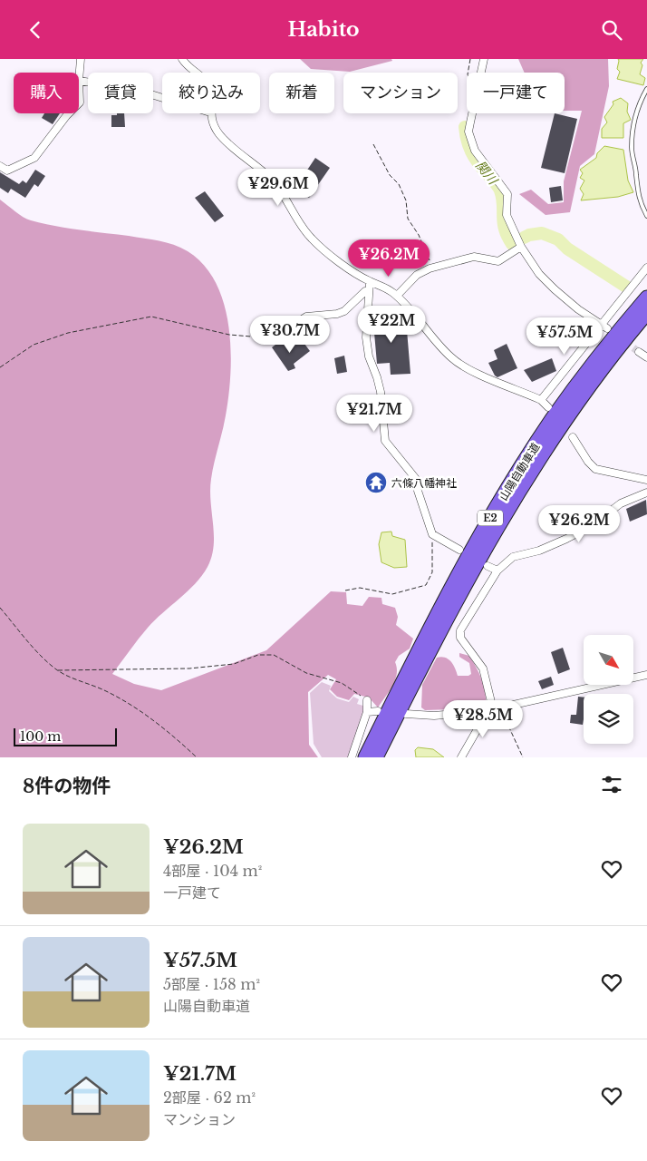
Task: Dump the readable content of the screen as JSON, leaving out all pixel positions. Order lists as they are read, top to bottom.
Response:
{
  "streets": {
    "highway": ["山陽自動車道", "E2"]
  },
  "water": ["関川"],
  "places": {
    "temple": ["六條八幡神社"]
  },
  "scale_bar": "100 m",
  "north": "bottom right",
  "page": {
    "header": "Habito",
    "chip": [
      "購入",
      "賃貸",
      "絞り込み",
      "新着",
      "マンション",
      "一戸建て"
    ],
    "price": [
      "¥29.6M",
      "¥26.2M",
      "¥22M",
      "¥30.7M",
      "¥57.5M",
      "¥21.7M",
      "¥26.2M",
      "¥28.5M"
    ],
    "scale": "100 m",
    "heading": "8件の物件",
    "list": [
      {
        "name": "¥26.2M",
        "note": "4部屋 · 104 m² · 一戸建て"
      },
      {
        "name": "¥57.5M",
        "note": "5部屋 · 158 m² · 山陽自動車道"
      },
      {
        "name": "¥21.7M",
        "note": "2部屋 · 62 m² · マンション"
      }
    ]
  }
}
